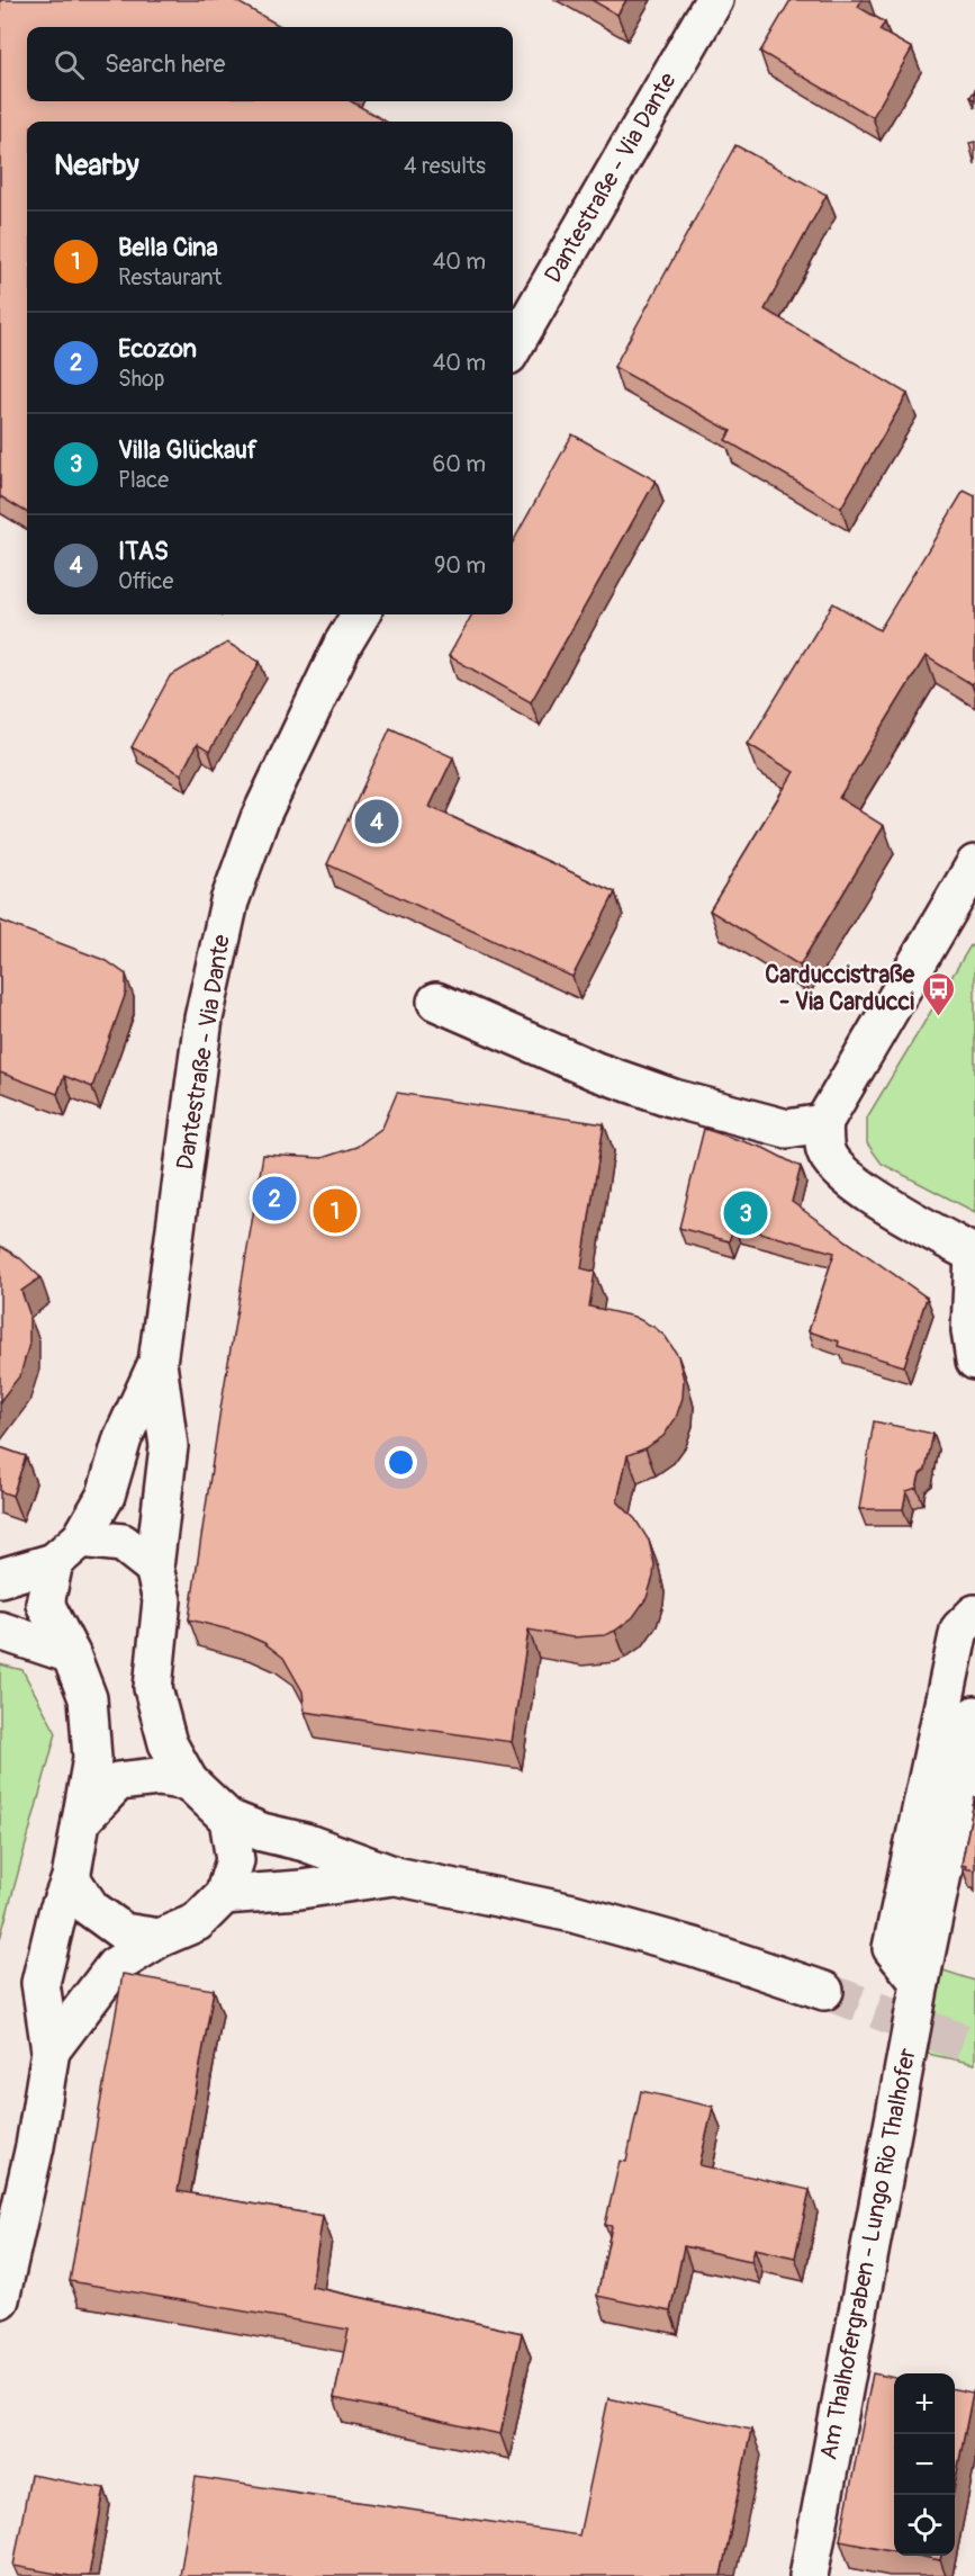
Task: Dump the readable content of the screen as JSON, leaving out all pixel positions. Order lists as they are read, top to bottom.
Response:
{
  "streets": {
    "main road": ["Dantestraße - Via Dante", "Am Thalhofergraben - Lungo Rio Thalhofer"]
  },
  "places": {
    "bus stop": ["Carduccistraße - Via Carducci"]
  },
  "page": {
    "search": "Search here",
    "heading": ["Nearby", "4 results"],
    "list": [
      {
        "mark": "1",
        "name": "Bella Cina",
        "note": "Restaurant",
        "value": "40 m"
      },
      {
        "mark": "2",
        "name": "Ecozon",
        "note": "Shop",
        "value": "40 m"
      },
      {
        "mark": "3",
        "name": "Villa Glückauf",
        "note": "Place",
        "value": "60 m"
      },
      {
        "mark": "4",
        "name": "ITAS",
        "note": "Office",
        "value": "90 m"
      }
    ],
    "pins": [
      "4",
      "2",
      "1",
      "3"
    ],
    "map_buttons": ["+", "−"]
  }
}
